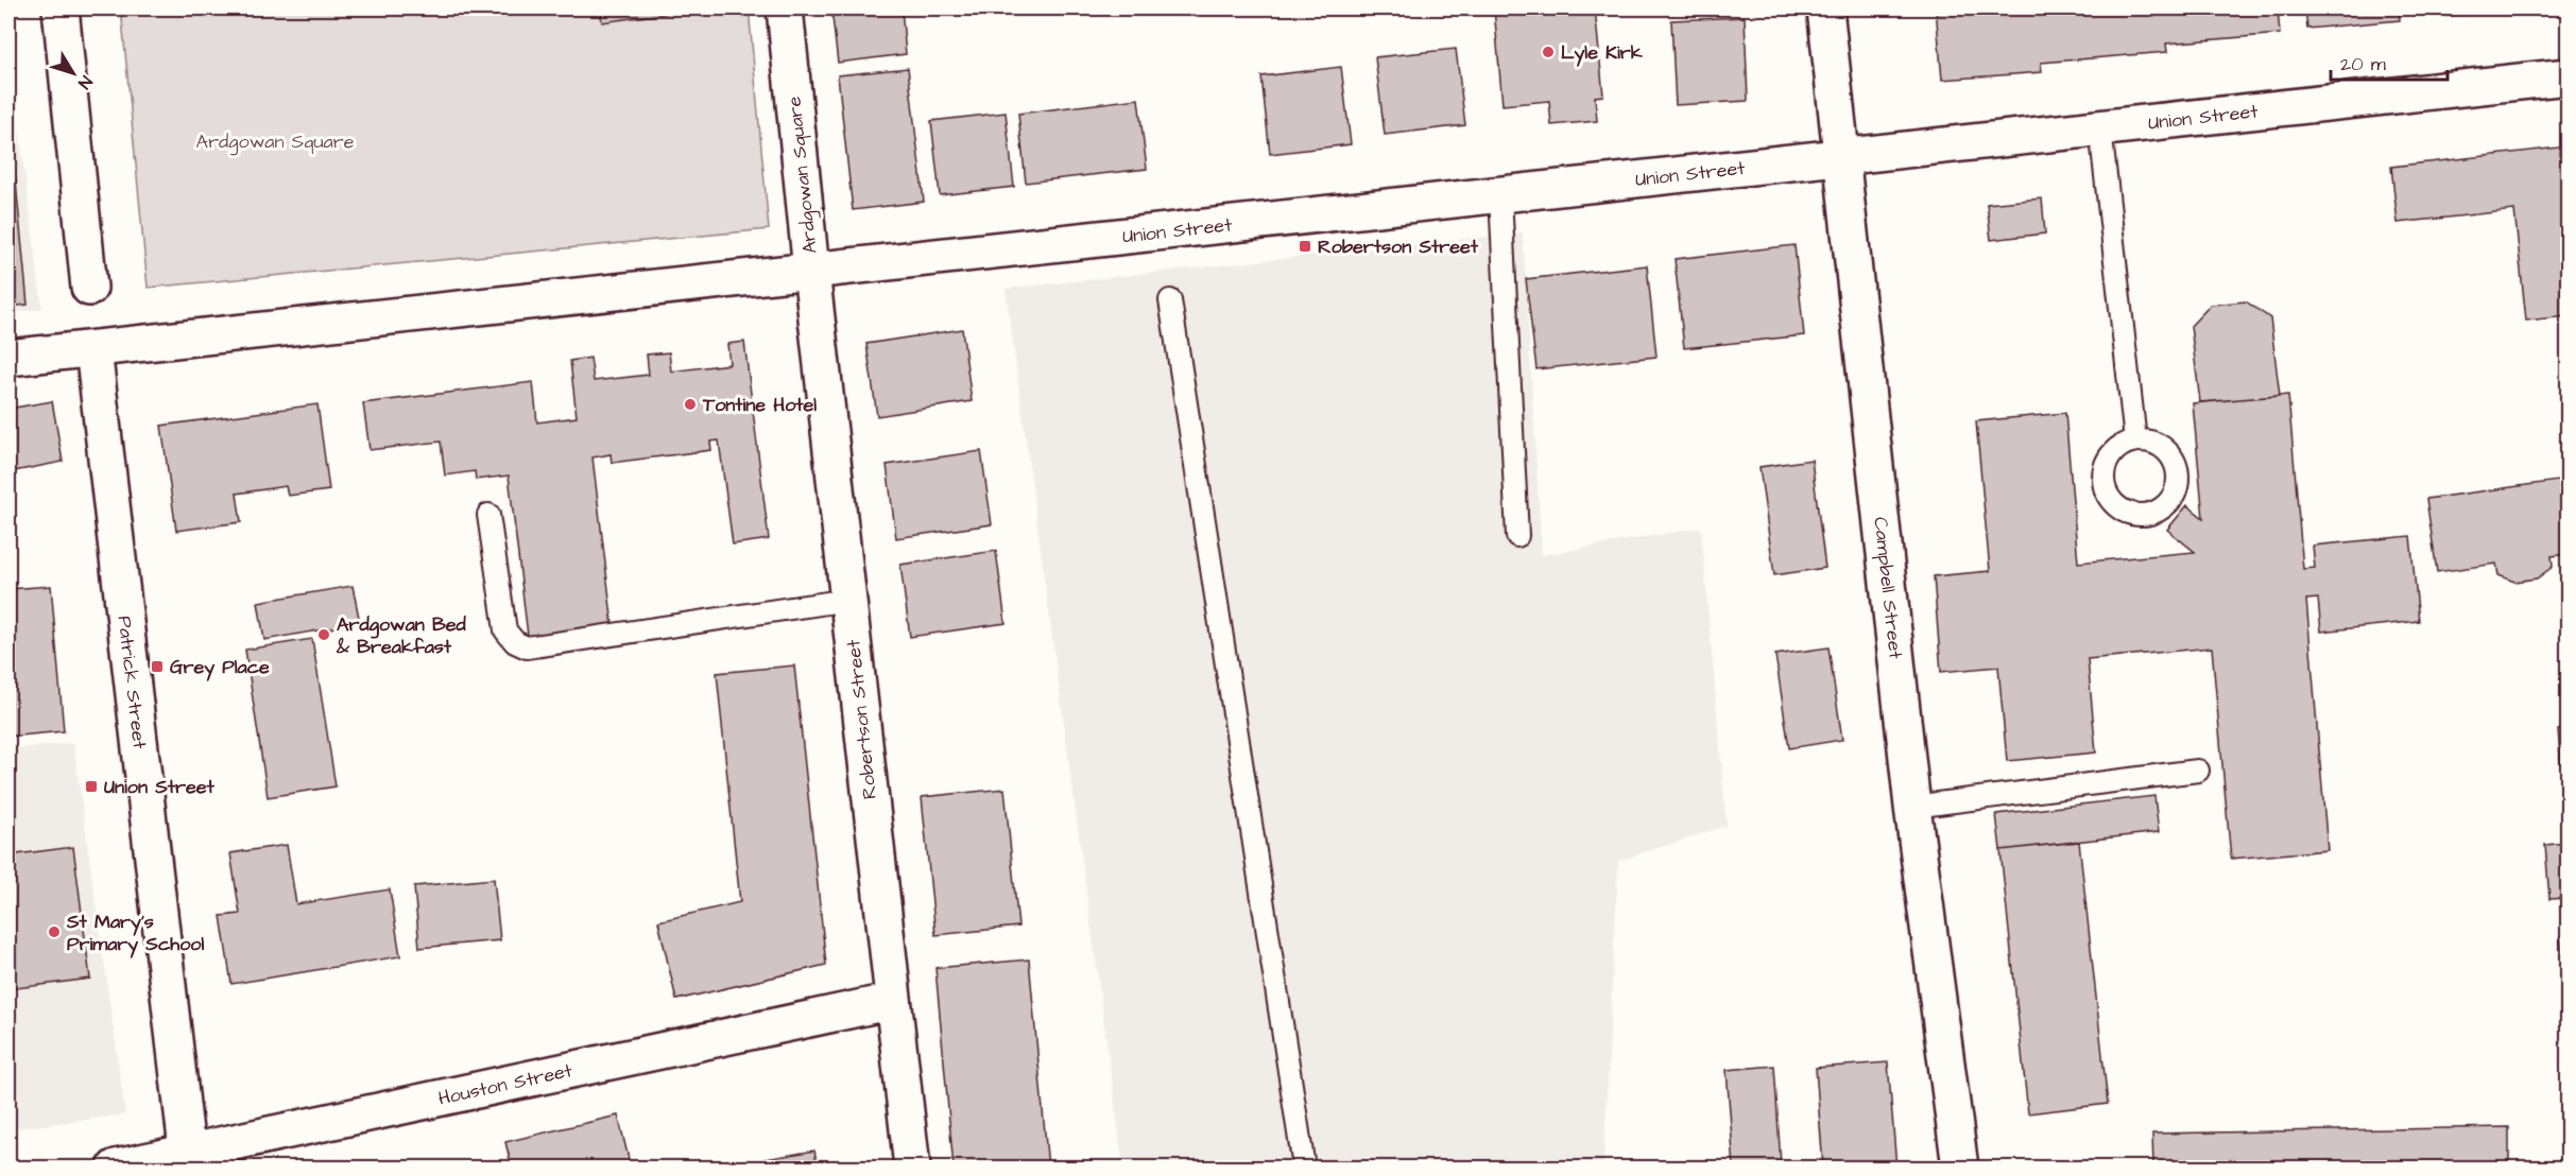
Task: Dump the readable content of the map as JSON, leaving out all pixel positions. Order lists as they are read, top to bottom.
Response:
{
  "streets": {
    "street": [
      "Union Street",
      "Ardgowan Square",
      "Campbell Street",
      "Patrick Street",
      "Robertson Street",
      "Houston Street"
    ]
  },
  "crossings": [
    ["Union Street", "Ardgowan Square"],
    ["Union Street", "Campbell Street"],
    ["Union Street", "Robertson Street"],
    ["Ardgowan Square", "Patrick Street"],
    ["Ardgowan Square", "Robertson Street"],
    ["Patrick Street", "Houston Street"],
    ["Robertson Street", "Houston Street"]
  ],
  "parks": ["Ardgowan Square"],
  "places": {
    "other": [
      "Lyle Kirk",
      "Tontine Hotel",
      "Ardgowan Bed & Breakfast",
      "St Mary's Primary School"
    ],
    "transit": ["Robertson Street", "Grey Place", "Union Street"]
  },
  "scale_bar": "20 m",
  "north": "bottom right"
}
